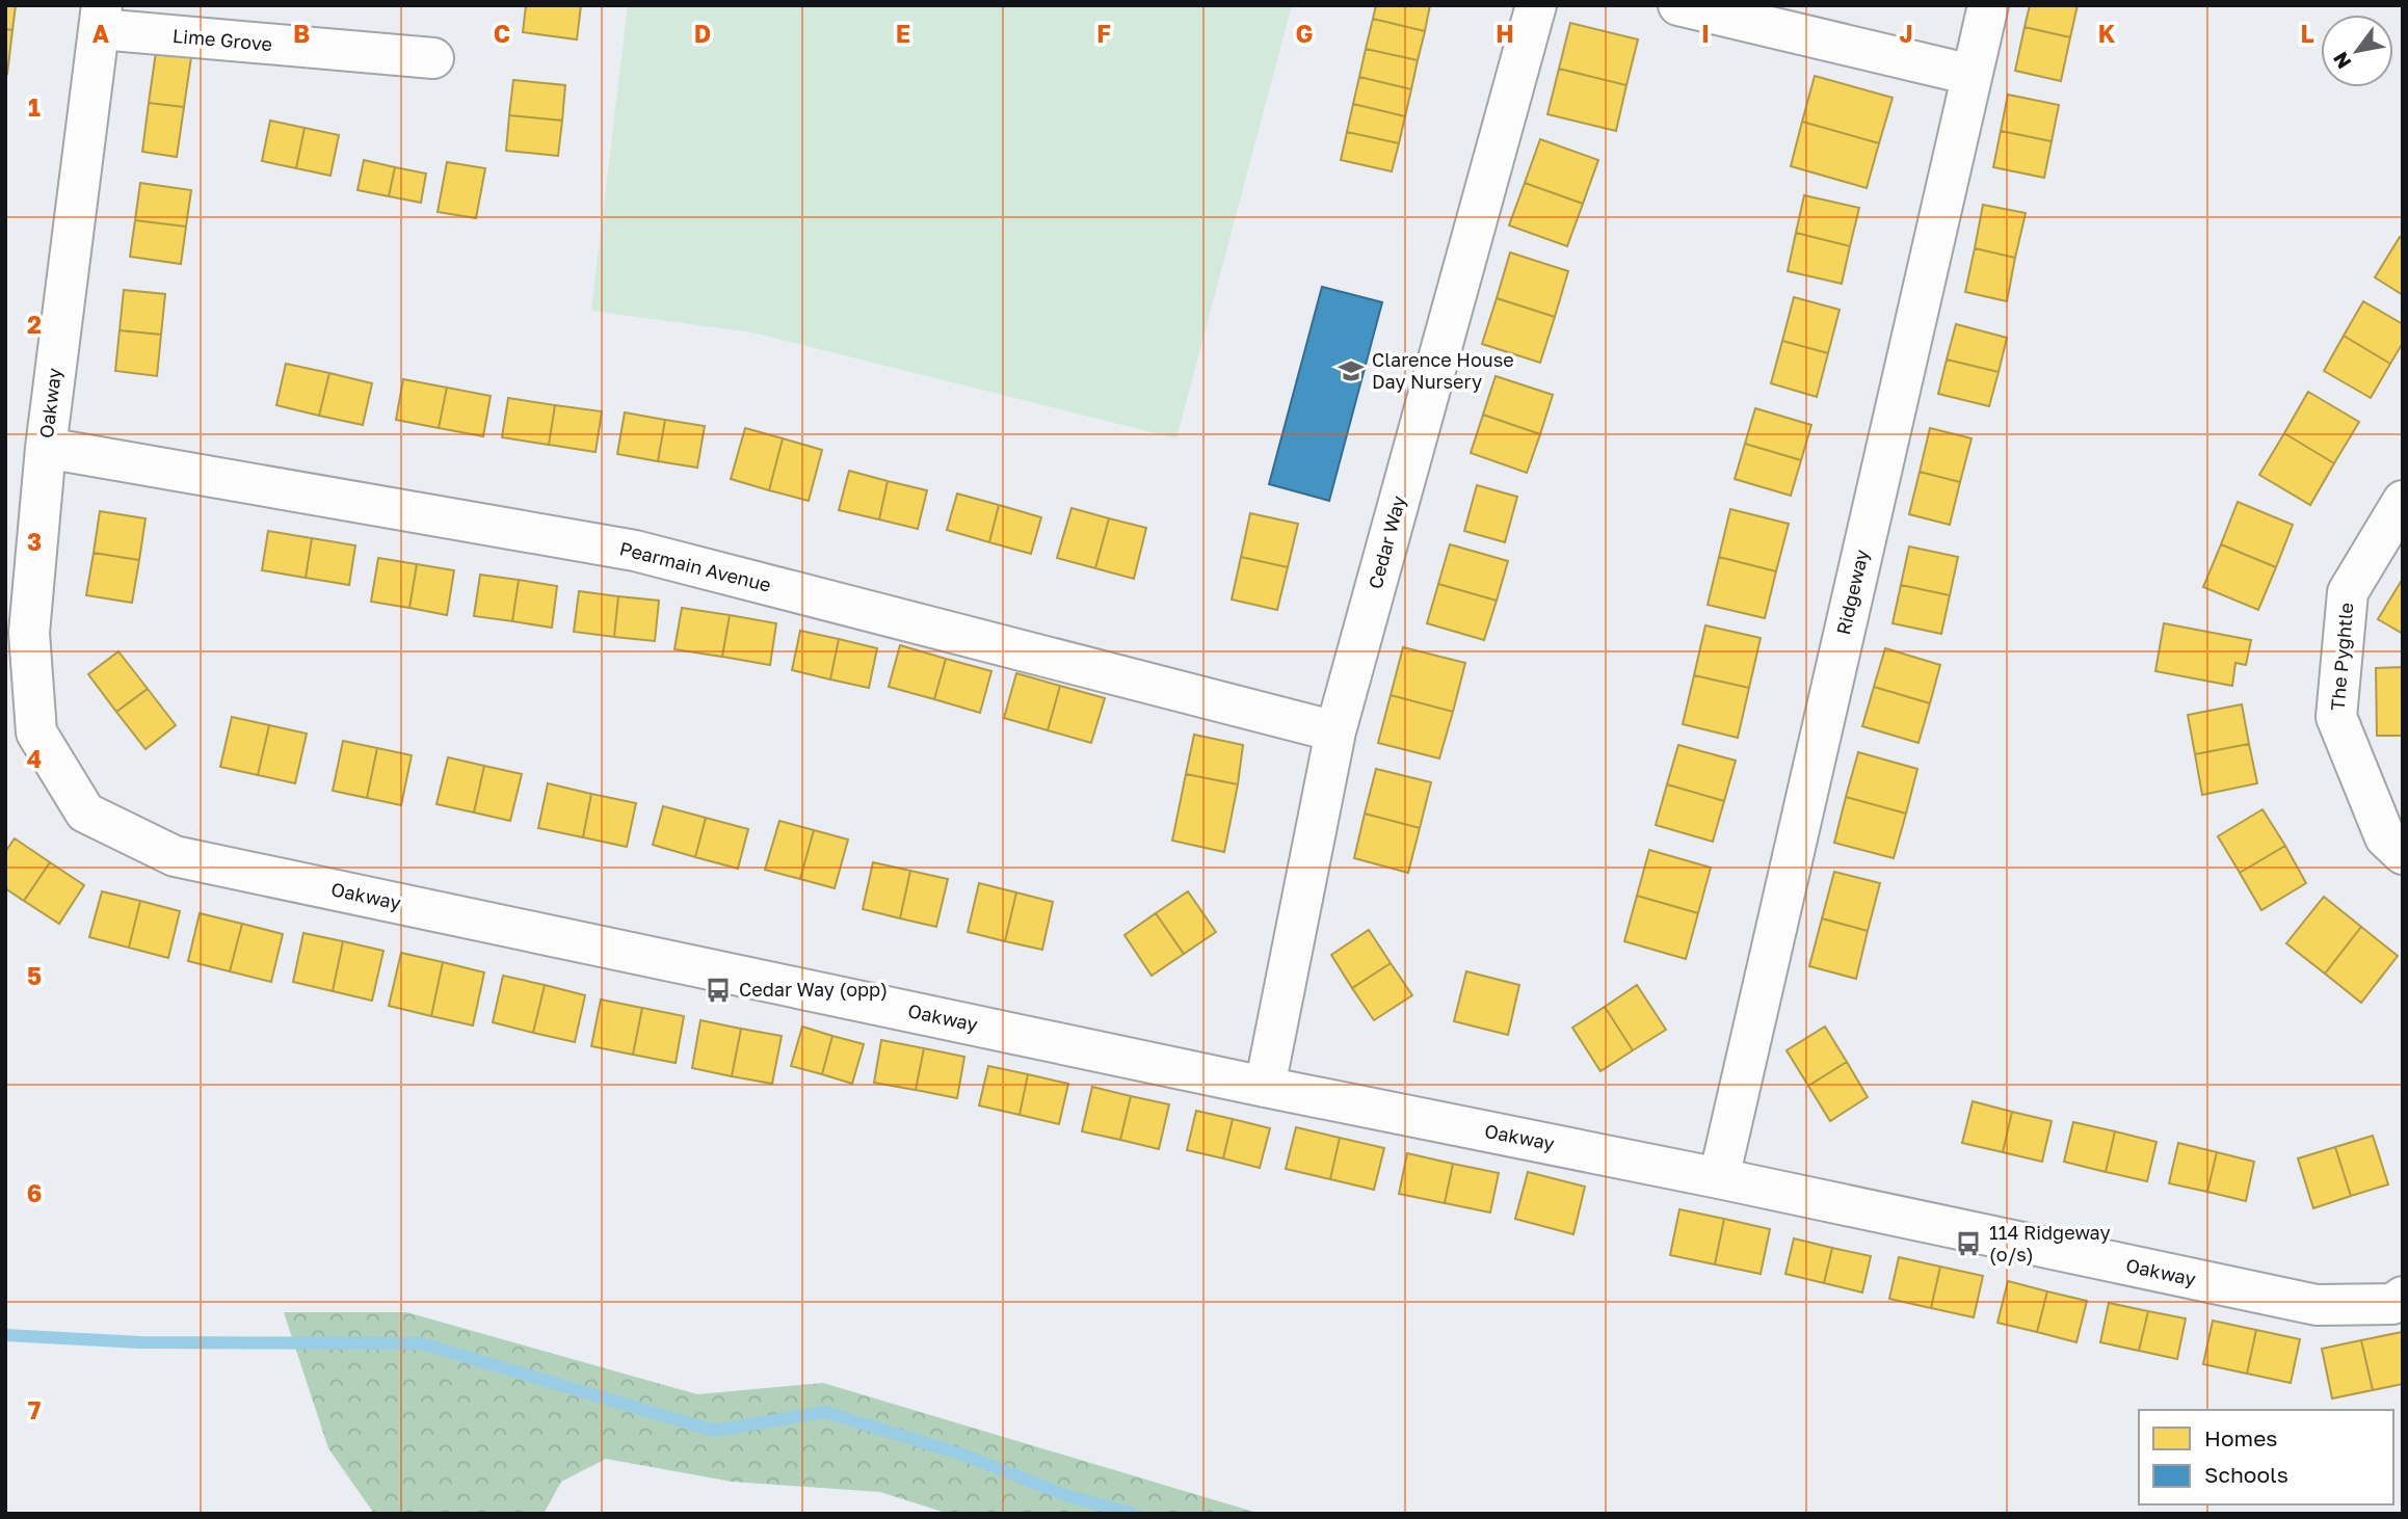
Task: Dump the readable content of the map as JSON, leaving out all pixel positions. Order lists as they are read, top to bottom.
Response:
{
  "streets": {
    "street": [
      "Lime Grove",
      "Oakway",
      "Cedar Way",
      "Pearmain Avenue",
      "Ridgeway",
      "The Pyghtle"
    ]
  },
  "crossings": [
    ["Lime Grove", "Oakway"],
    ["Oakway", "Cedar Way"],
    ["Oakway", "Pearmain Avenue"],
    ["Oakway", "Ridgeway"],
    ["Cedar Way", "Pearmain Avenue"]
  ],
  "places": {
    "school or university": ["Clarence House Day Nursery"],
    "bus stop": ["Cedar Way (opp)", "114 Ridgeway (o/s)"]
  },
  "legend": ["Homes", "Schools"],
  "north": "bottom left",
  "grid": {
    "columns": [
      "A",
      "B",
      "C",
      "D",
      "E",
      "F",
      "G",
      "H",
      "I",
      "J",
      "K",
      "L"
    ],
    "rows": [
      "1",
      "2",
      "3",
      "4",
      "5",
      "6",
      "7"
    ]
  }
}
